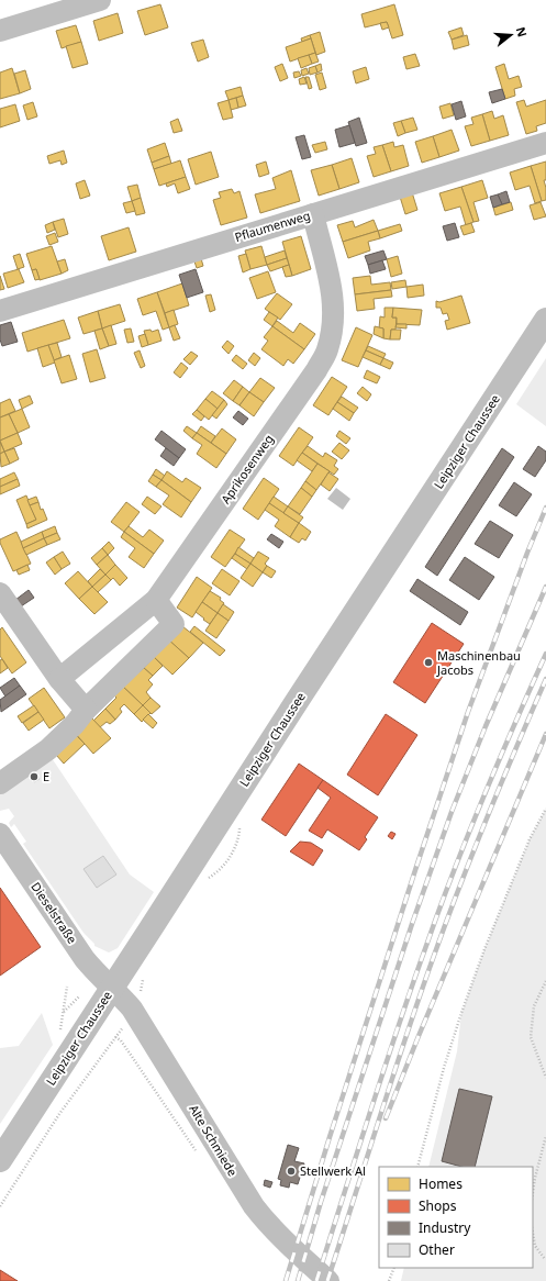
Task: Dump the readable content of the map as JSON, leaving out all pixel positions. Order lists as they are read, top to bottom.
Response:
{
  "streets": {
    "main road": ["Leipziger Chaussee"],
    "street": [
      "Pflaumenweg",
      "Aprikosenweg",
      "Dieselstraße",
      "Alte Schmiede"
    ]
  },
  "crossings": [
    ["Pflaumenweg", "Aprikosenweg"],
    ["Leipziger Chaussee", "Dieselstraße"],
    ["Leipziger Chaussee", "Alte Schmiede"],
    ["Dieselstraße", "Alte Schmiede"]
  ],
  "places": ["Maschinenbau Jacobs", "E", "Stellwerk Al"],
  "legend": [
    "Homes",
    "Shops",
    "Industry",
    "Other"
  ],
  "north": "right"
}
